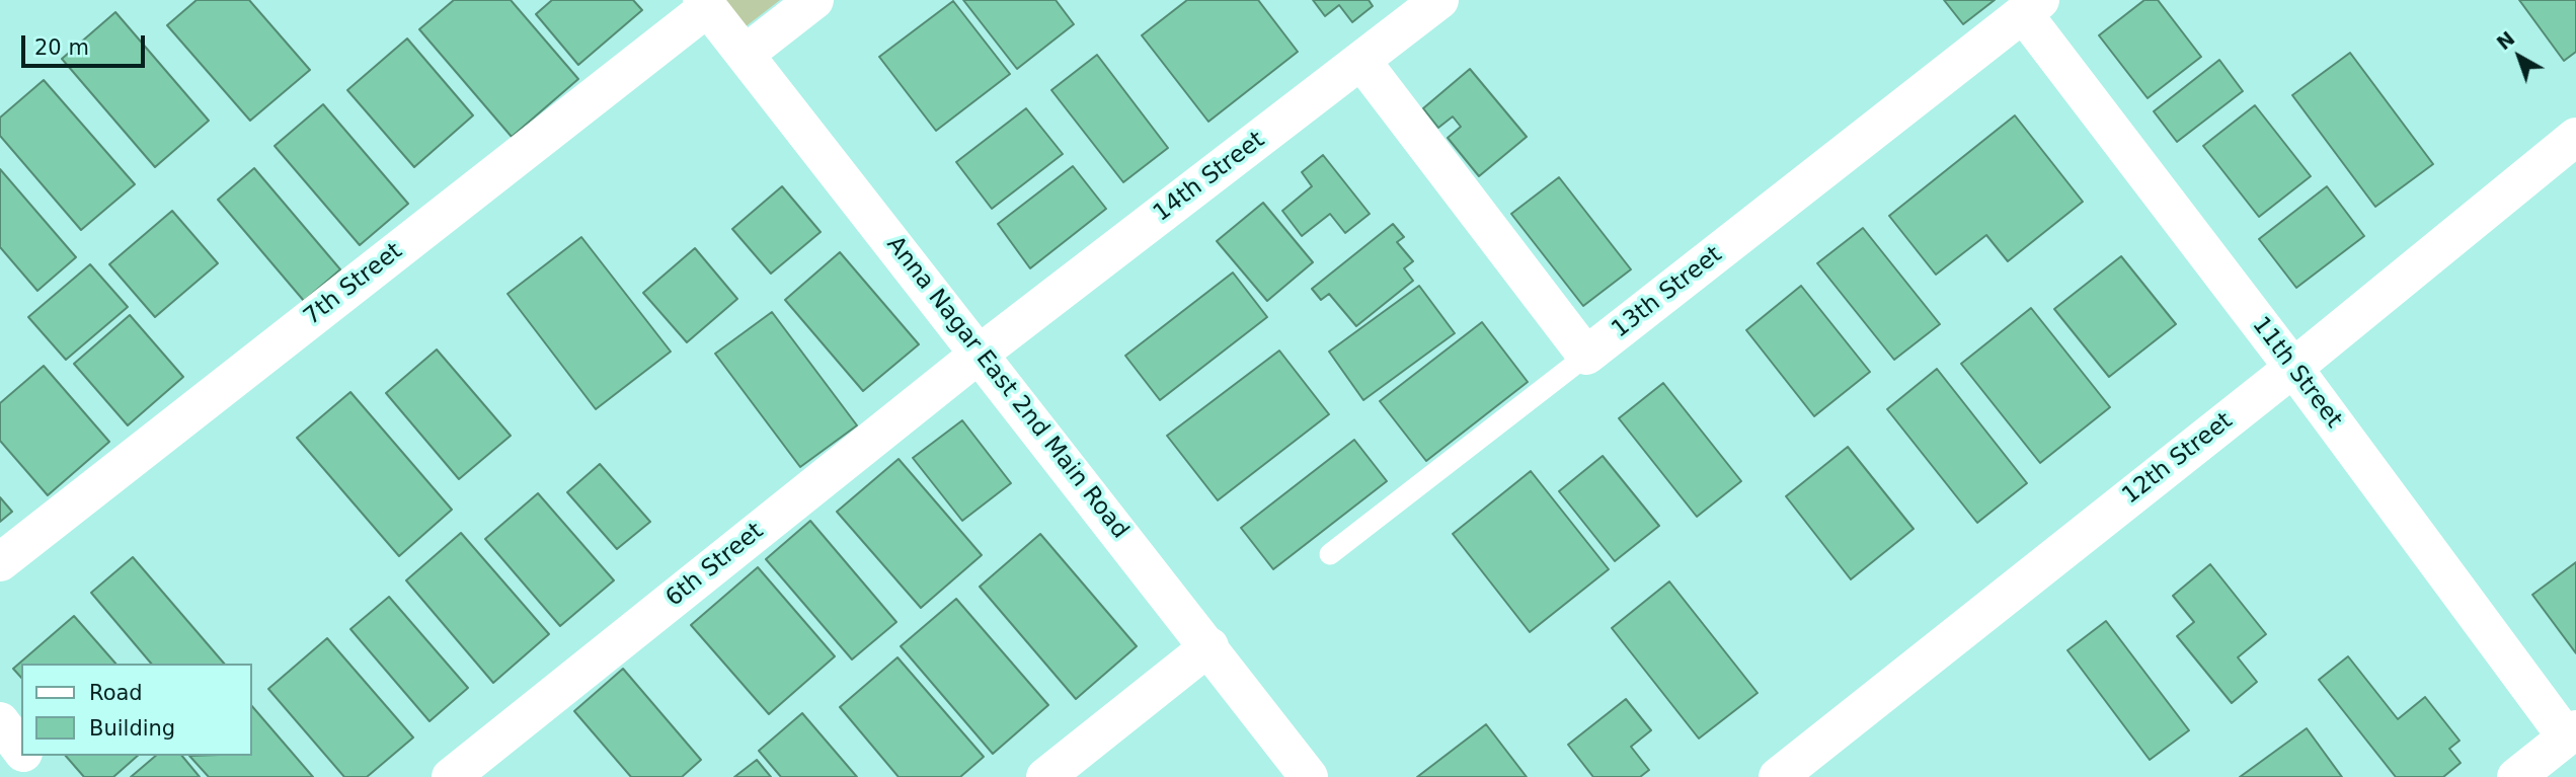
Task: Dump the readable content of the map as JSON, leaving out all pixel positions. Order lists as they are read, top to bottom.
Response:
{
  "streets": {
    "street": [
      "14th Street",
      "7th Street",
      "13th Street",
      "11th Street",
      "Anna Nagar East 2nd Main Road",
      "12th Street",
      "6th Street"
    ]
  },
  "crossings": [
    ["14th Street", "Anna Nagar East 2nd Main Road"],
    ["14th Street", "6th Street"],
    ["7th Street", "Anna Nagar East 2nd Main Road"],
    ["13th Street", "11th Street"],
    ["11th Street", "12th Street"],
    ["Anna Nagar East 2nd Main Road", "6th Street"]
  ],
  "legend": ["Road", "Building"],
  "scale_bar": "20 m",
  "north": "top left"
}
